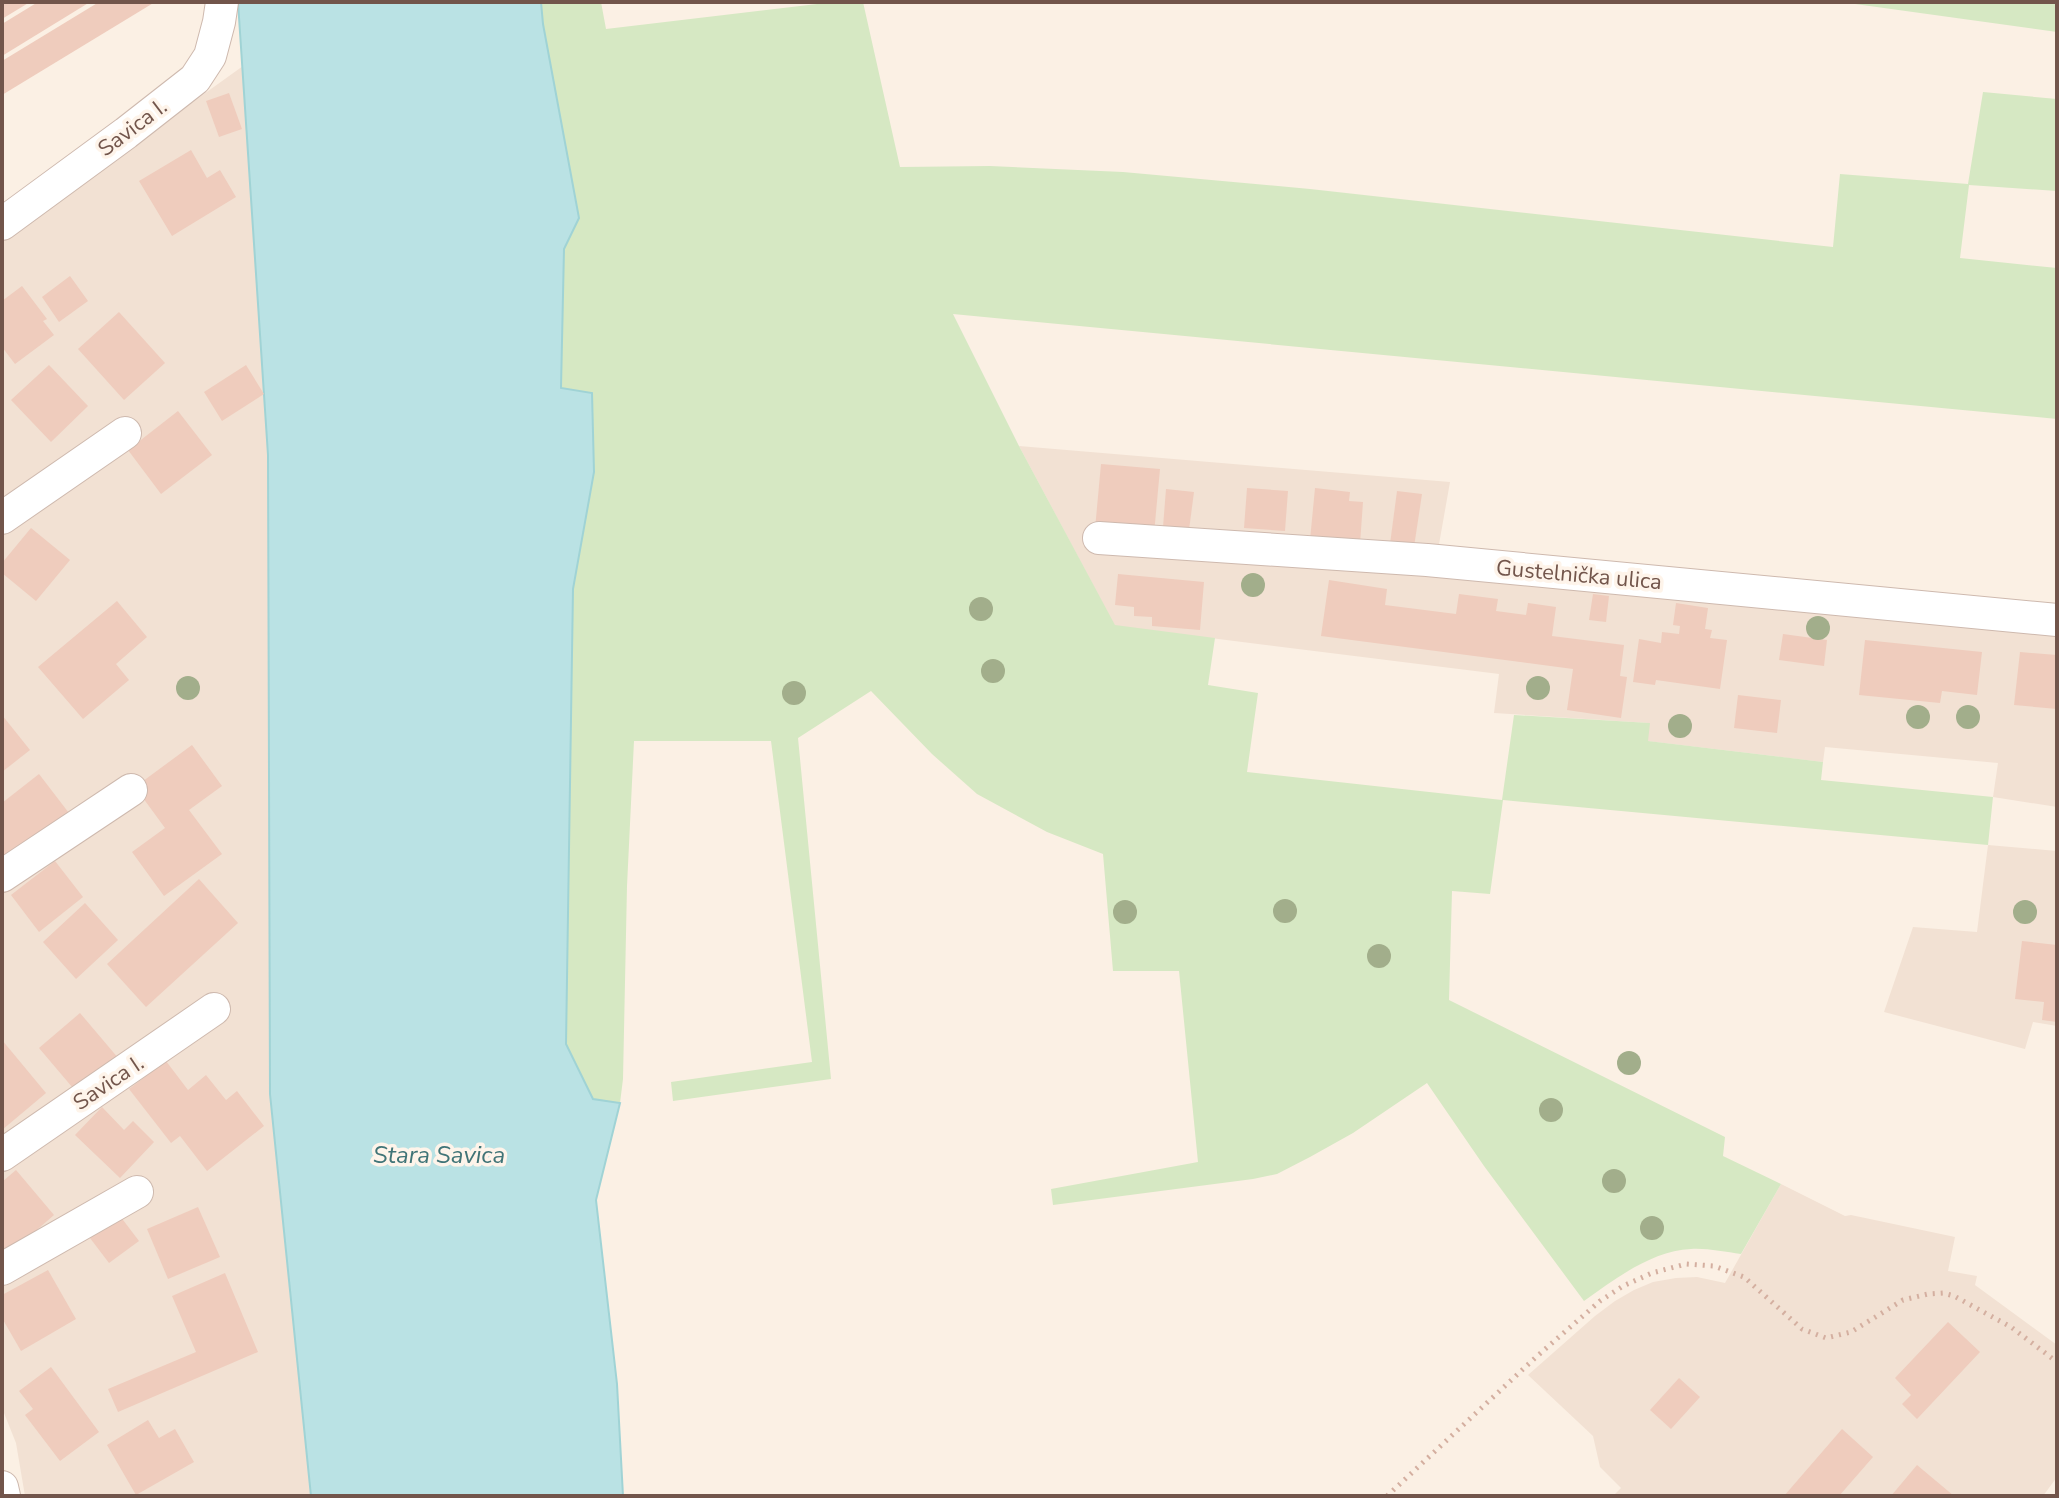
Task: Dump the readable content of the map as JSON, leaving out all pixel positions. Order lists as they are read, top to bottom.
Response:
{
  "streets": {
    "street": ["Savica I.", "Gustelnička ulica"]
  },
  "water": ["Stara Savica"]
}
